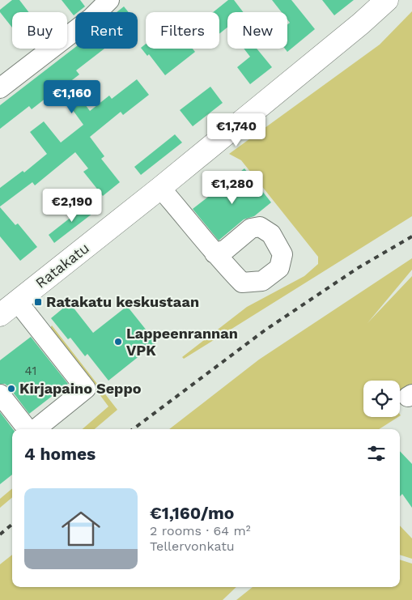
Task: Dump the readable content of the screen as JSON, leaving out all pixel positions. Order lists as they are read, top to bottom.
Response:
{
  "streets": {
    "main road": ["Ratakatu"]
  },
  "places": {
    "transit": ["Ratakatu keskustaan"],
    "other": ["Lappeenrannan VPK", "Kirjapaino Seppo"]
  },
  "house_numbers": ["41"],
  "page": {
    "chip": [
      "Buy",
      "Rent",
      "Filters",
      "New"
    ],
    "price": [
      "€1,160",
      "€1,740",
      "€1,280",
      "€2,190"
    ],
    "heading": "4 homes",
    "list": [
      {
        "name": "€1,160/mo",
        "note": "2 rooms · 64 m² · Tellervonkatu"
      }
    ]
  }
}
